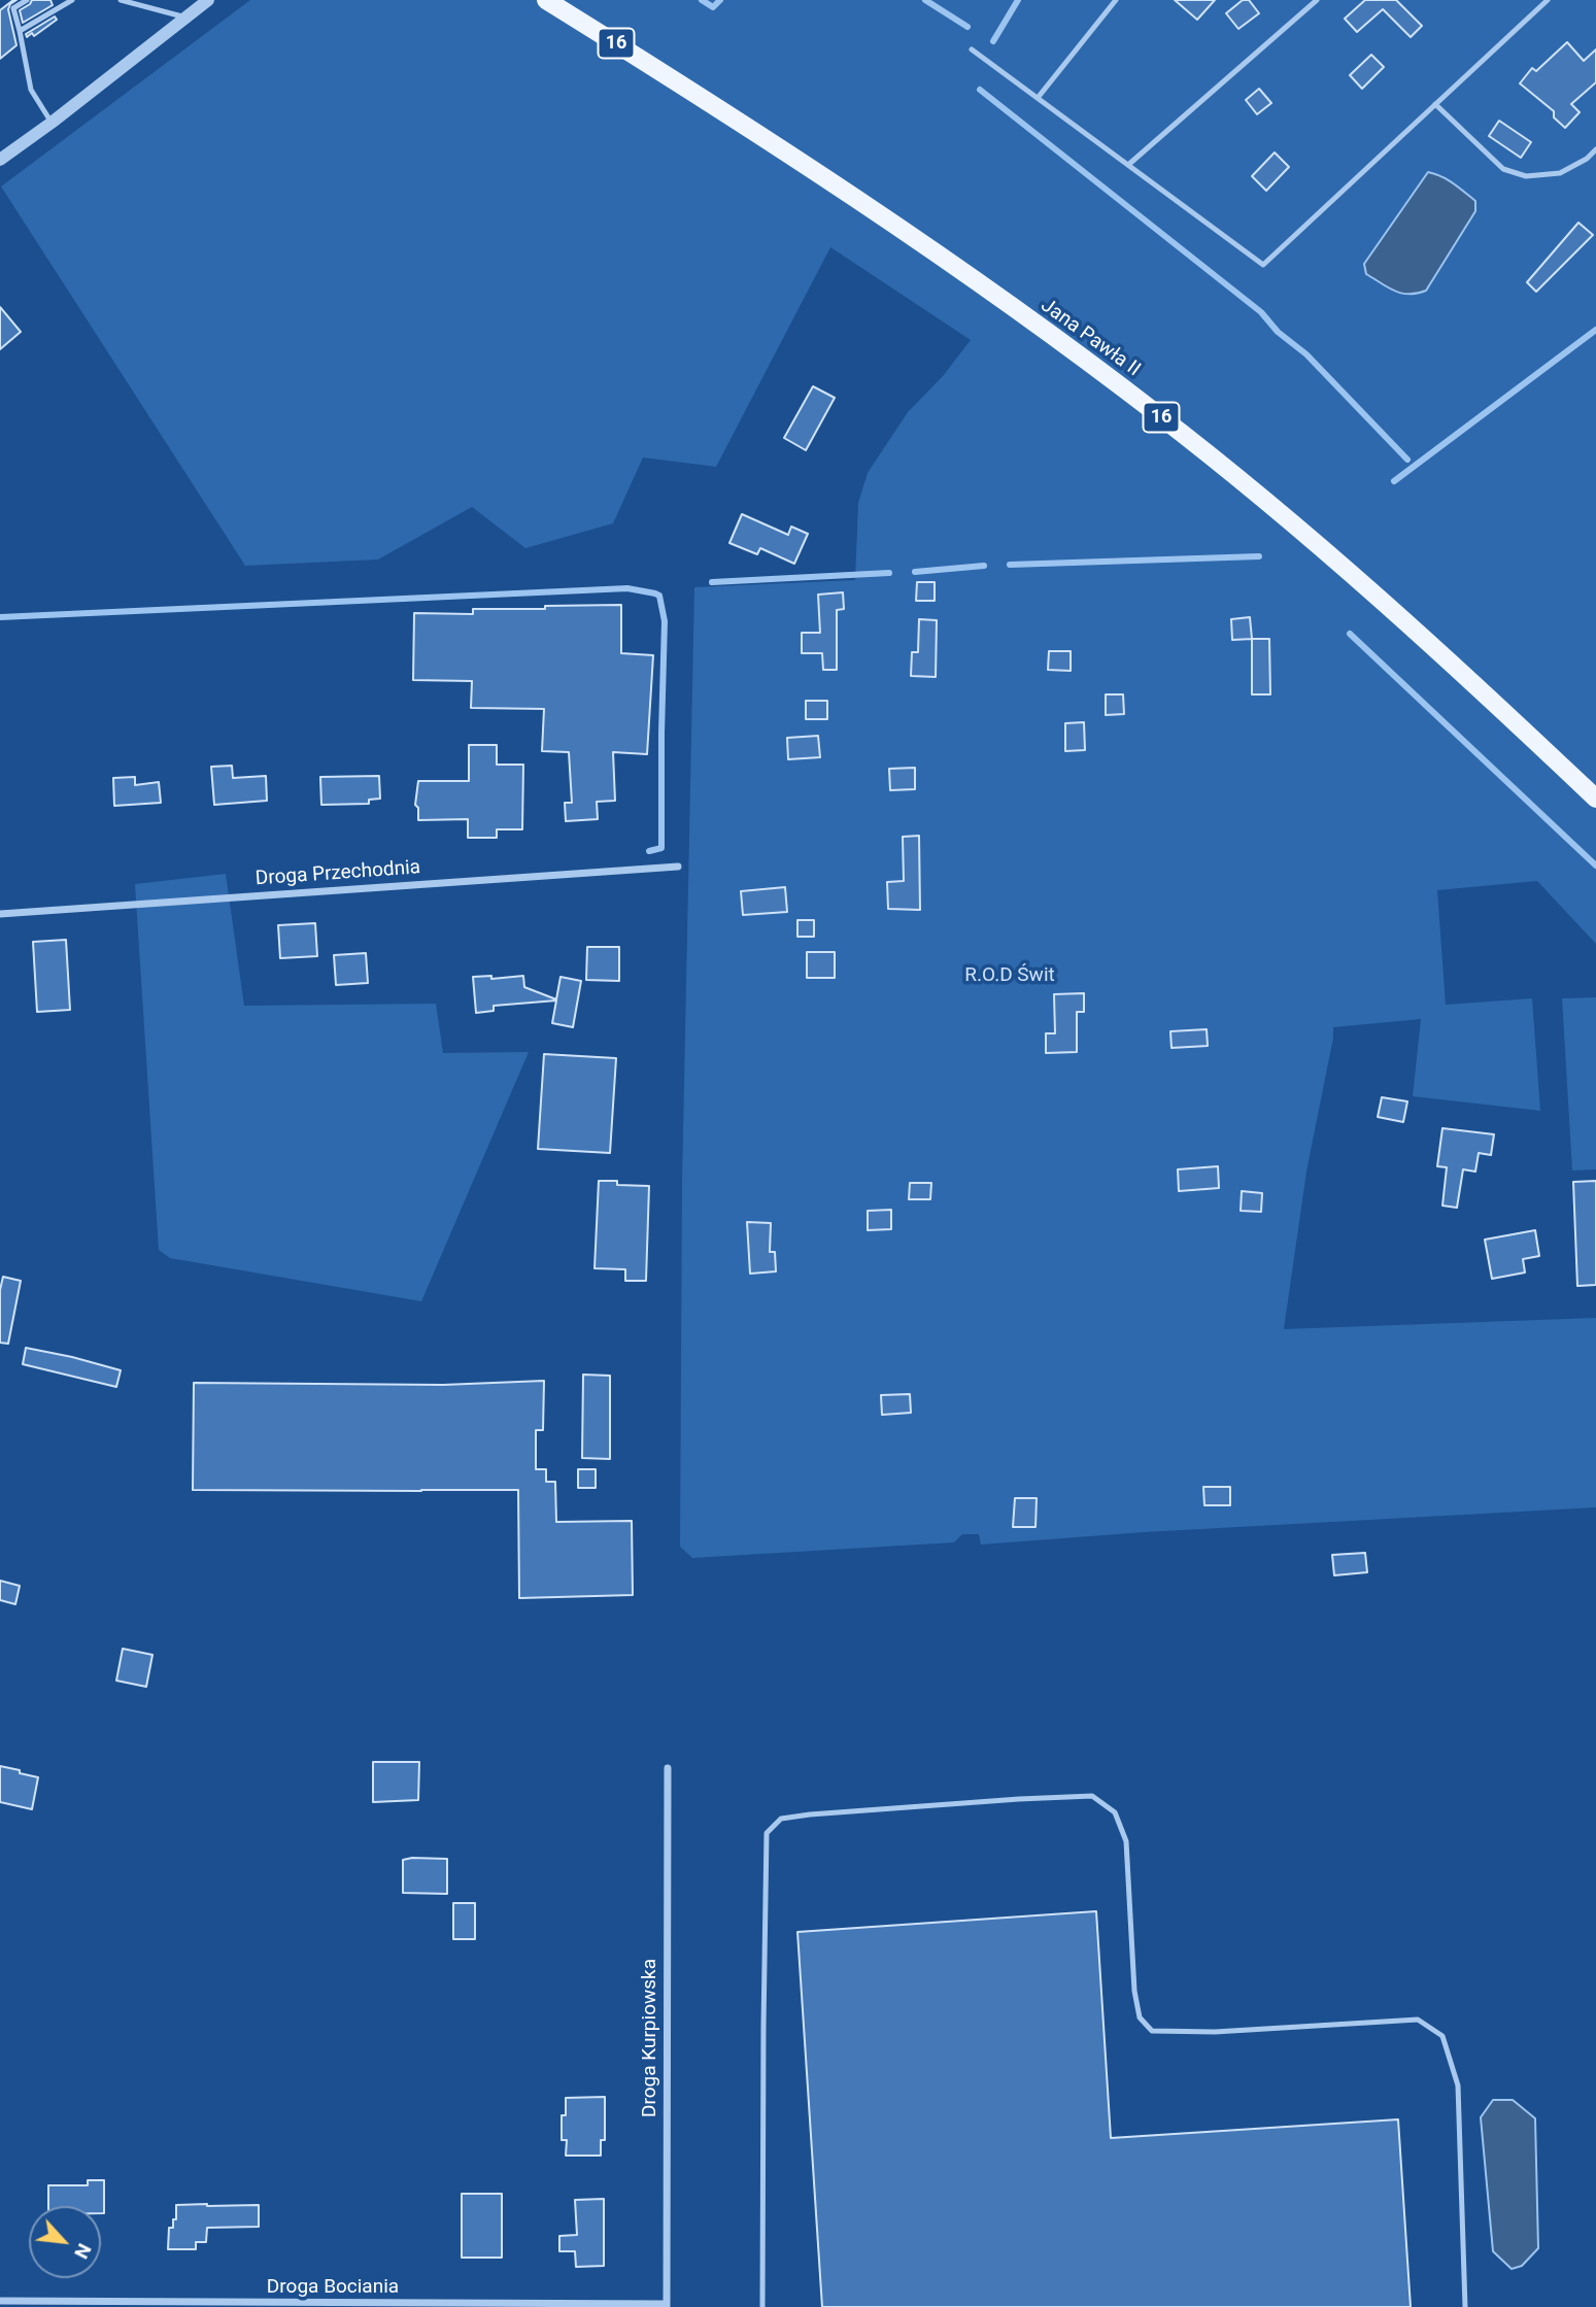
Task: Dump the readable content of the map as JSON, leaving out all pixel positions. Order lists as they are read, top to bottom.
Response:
{
  "streets": {
    "main road": ["16", "Jana Pawła II"],
    "street": ["Droga Przechodnia", "Droga Kurpiowska", "Droga Bociania"]
  },
  "crossings": [
    ["Droga Kurpiowska", "Droga Bociania"]
  ],
  "parks": ["R.O.D Świt"],
  "north": "bottom right"
}
